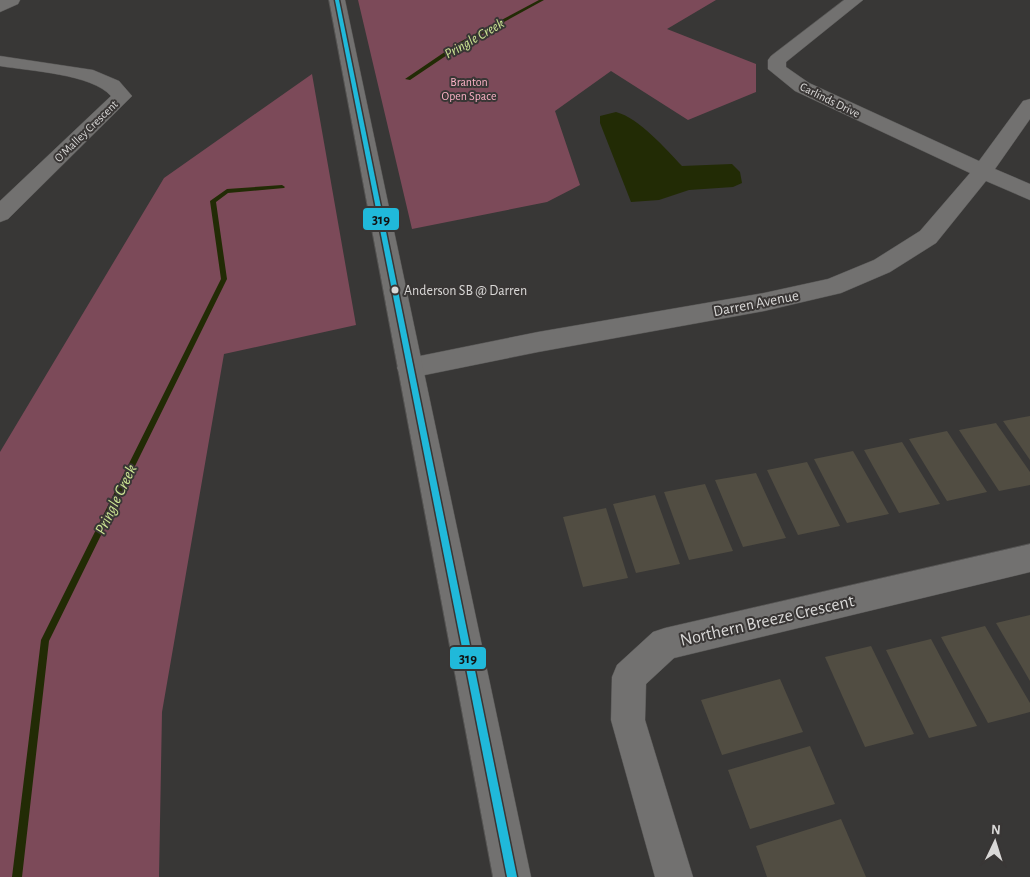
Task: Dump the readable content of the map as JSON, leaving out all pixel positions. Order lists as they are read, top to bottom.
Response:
{
  "streets": {
    "street": [
      "Carlinds Drive",
      "O'Malley Crescent",
      "Darren Avenue",
      "Northern Breeze Crescent"
    ]
  },
  "crossings": [
    ["Carlinds Drive", "Darren Avenue"]
  ],
  "water": ["Pringle Creek"],
  "parks": ["Branton Open Space"],
  "places": ["Anderson SB @ Darren"],
  "lines": ["transit line 319"],
  "north": "top"
}
